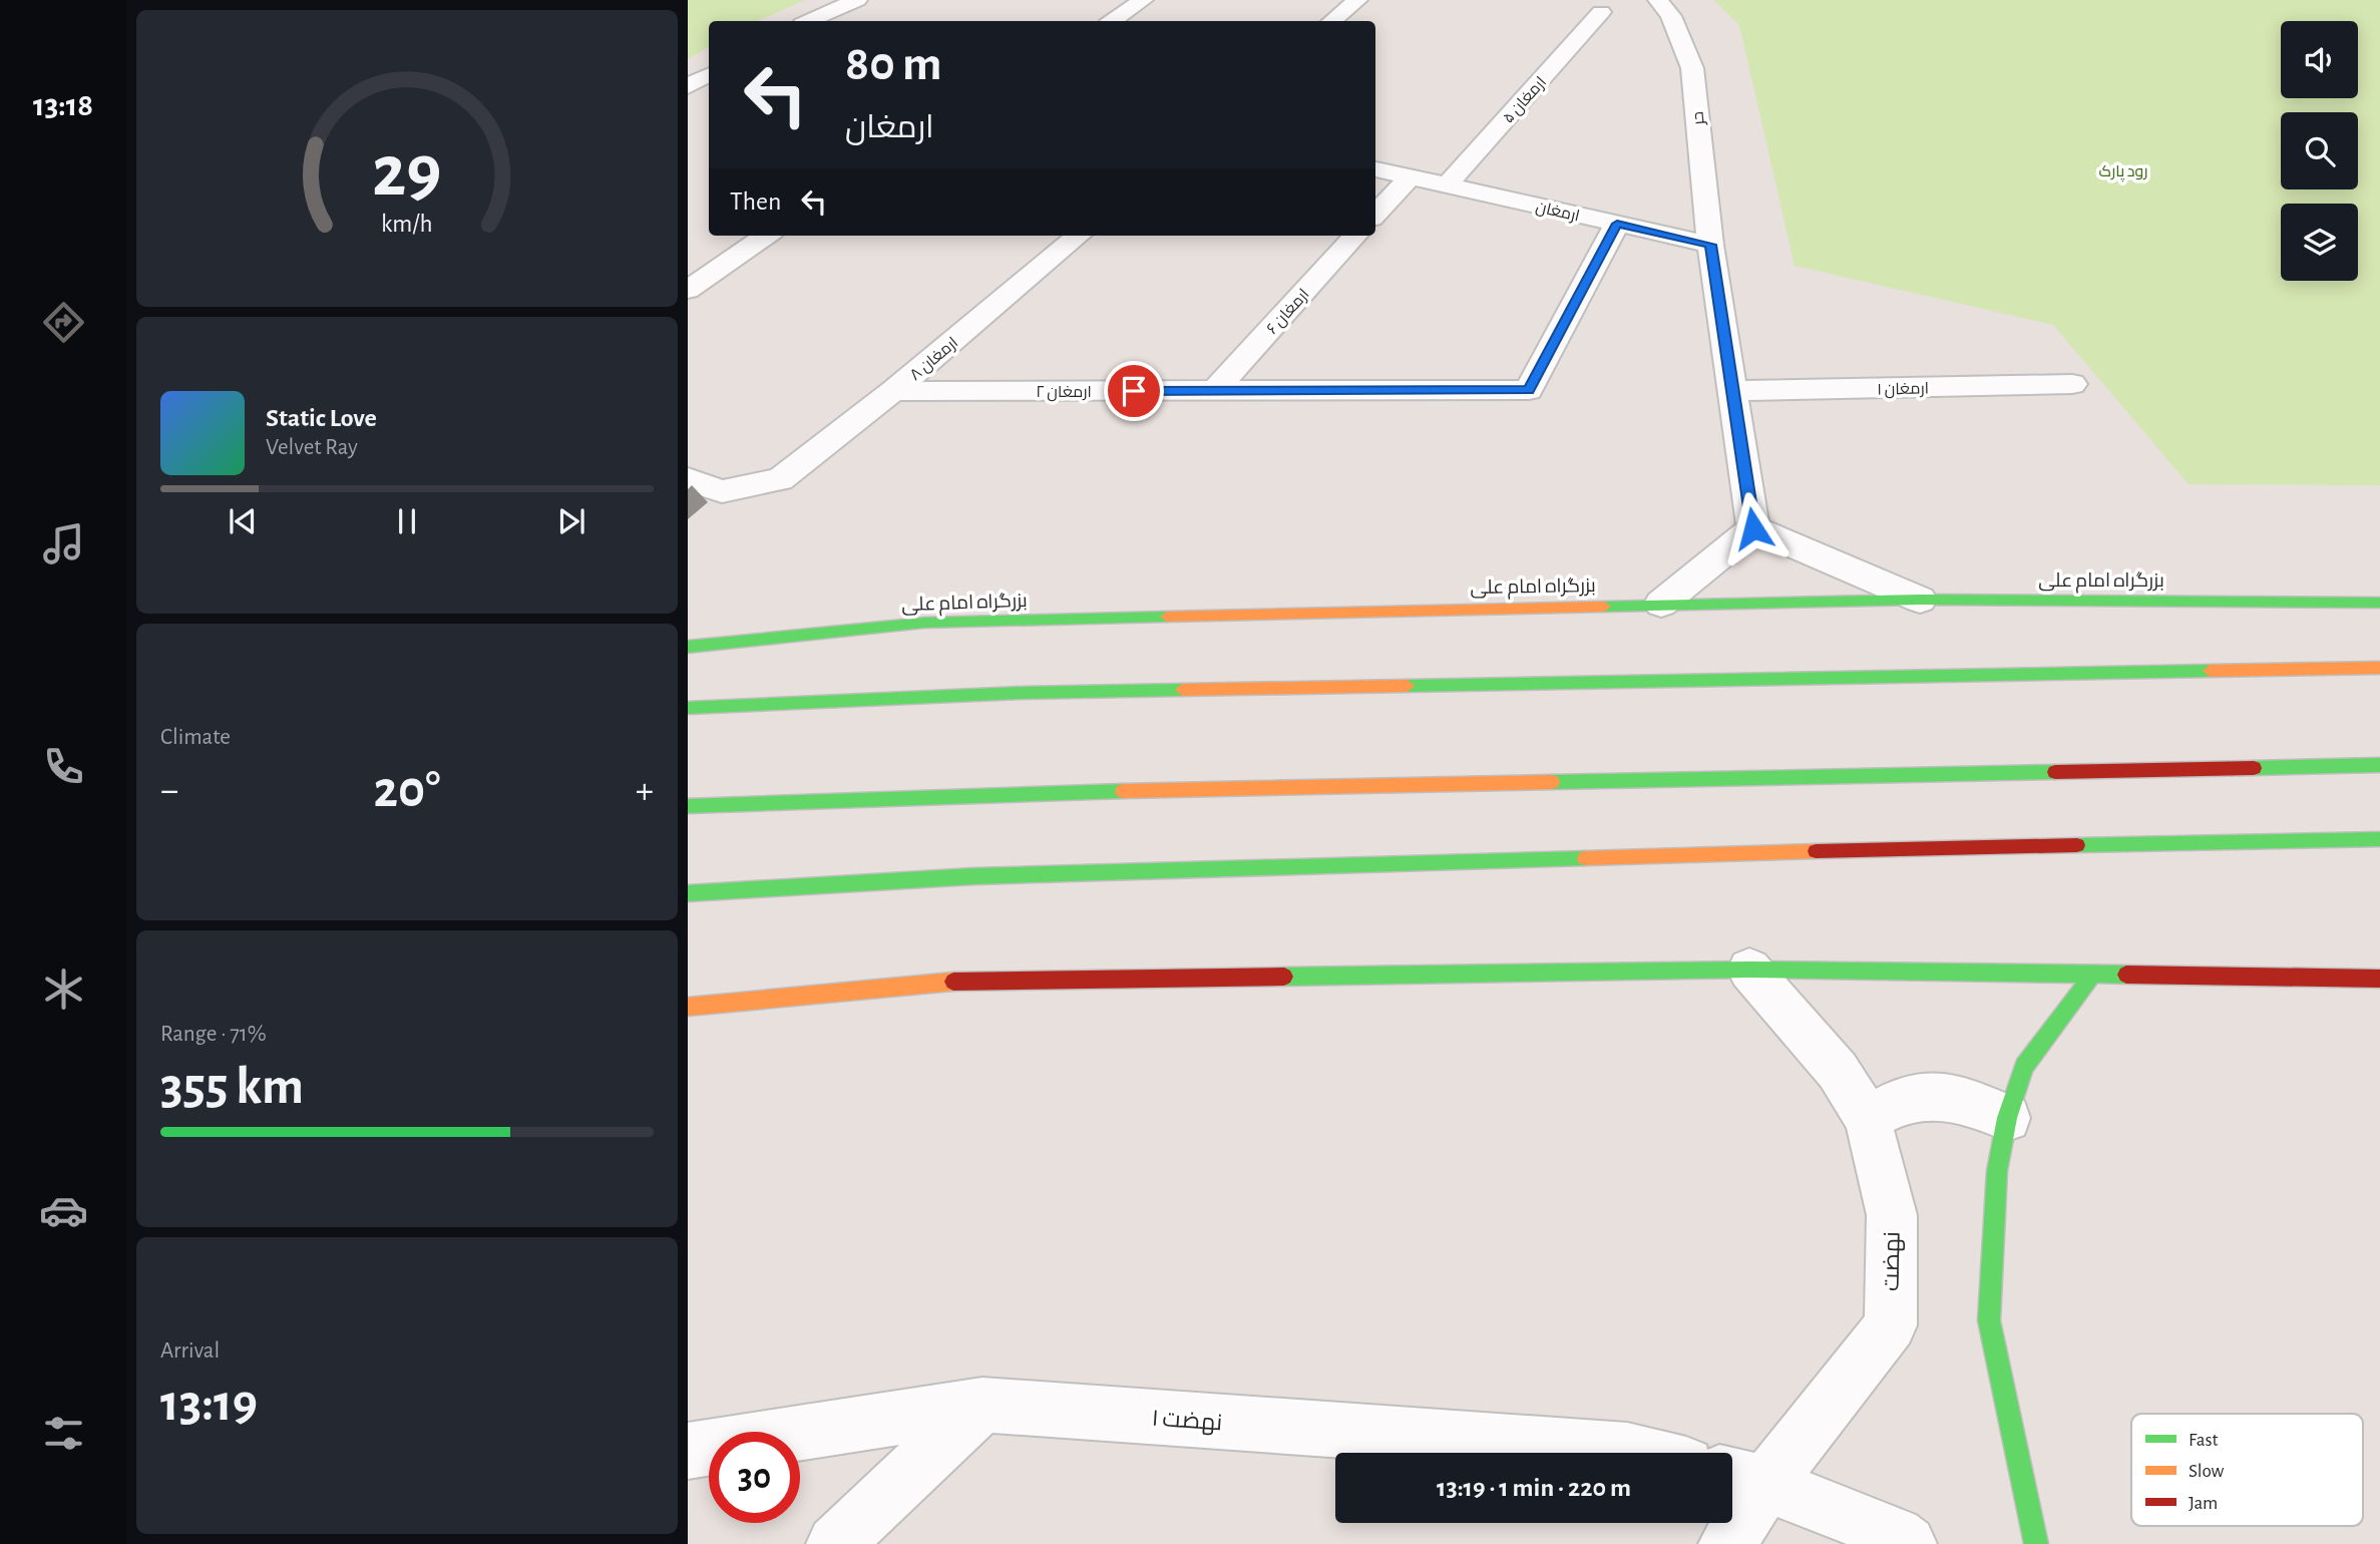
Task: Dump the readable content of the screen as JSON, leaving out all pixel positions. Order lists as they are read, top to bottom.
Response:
{
  "streets": {
    "main road": ["بزرگراه امام علی"],
    "street": [
      "ارمغان ۵",
      "حر",
      "ارمغان",
      "ارمغان ۶",
      "ارمغان ۸",
      "ارمغان ۱",
      "ارمغان ۲",
      "نهضت",
      "نهضت ۱"
    ]
  },
  "crossings": [
    ["ارمغان ۵", "ارمغان"],
    ["حر", "ارمغان"],
    ["ارمغان", "ارمغان ۲"],
    ["ارمغان ۶", "ارمغان ۲"],
    ["ارمغان ۸", "ارمغان ۲"]
  ],
  "parks": ["رود پارک"],
  "legend": ["Fast", "Slow", "Jam"],
  "page": {
    "tabs": "13:18",
    "turn": ["80 m", "ارمغان"],
    "then": "Then",
    "song": ["Static Love", "Velvet Ray"],
    "tile": [
      "Climate",
      ["Range · 71%", "355 km"],
      ["Arrival", "13:19"]
    ],
    "heat": ["−", "20°", "+"],
    "limit": "30",
    "trip": "13:19 · 1 min · 220 m",
    "gauge": ["29", "km/h"]
  }
}
